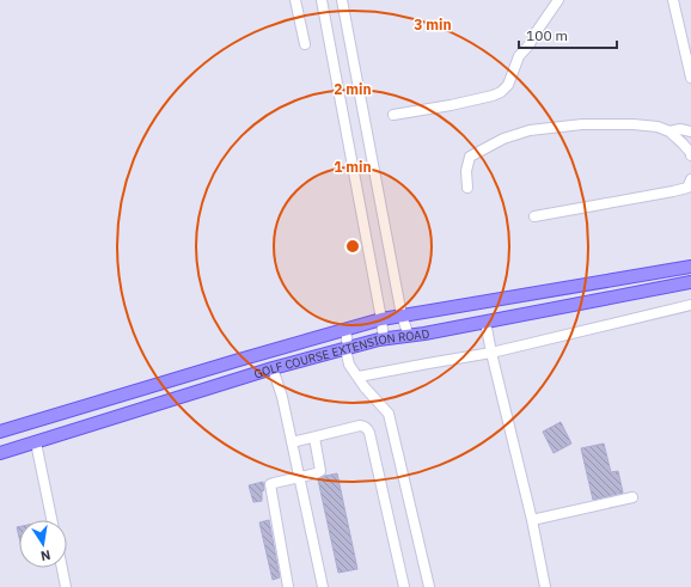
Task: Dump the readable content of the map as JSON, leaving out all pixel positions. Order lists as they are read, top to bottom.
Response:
{
  "streets": {
    "main road": ["GOLF COURSE EXTENSION ROAD"]
  },
  "scale_bar": "100 m",
  "north": "bottom",
  "rings": ["3 min", "2 min", "1 min"]
}
